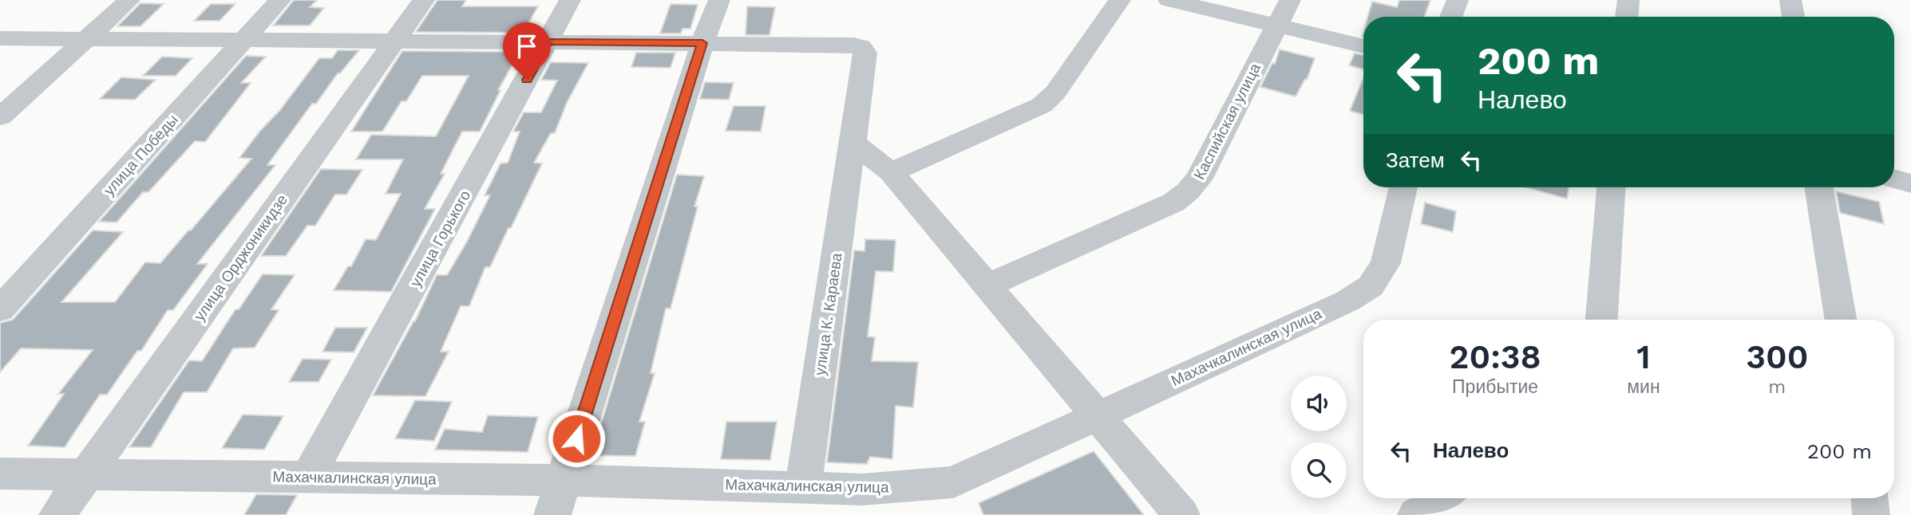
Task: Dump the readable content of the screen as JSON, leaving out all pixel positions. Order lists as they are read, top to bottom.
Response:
{
  "streets": {
    "street": [
      "Каспийская улица",
      "улица Победы",
      "улица Горького",
      "улица Орджоникидзе",
      "улица К. Караева",
      "Махачкалинская улица"
    ]
  },
  "crossings": [
    ["улица Победы", "улица К. Караева"],
    ["улица Горького", "улица К. Караева"],
    ["улица Горького", "Махачкалинская улица"],
    ["улица Орджоникидзе", "улица К. Караева"],
    ["улица Орджоникидзе", "Махачкалинская улица"],
    ["улица К. Караева", "Махачкалинская улица"]
  ],
  "page": {
    "turn": ["200 m", "Налево"],
    "then": "Затем",
    "eta": [
      "20:38",
      "Прибытие",
      "1",
      "мин",
      "300",
      "m"
    ],
    "list": [
      {
        "name": "Налево",
        "value": "200 m"
      }
    ]
  }
}
